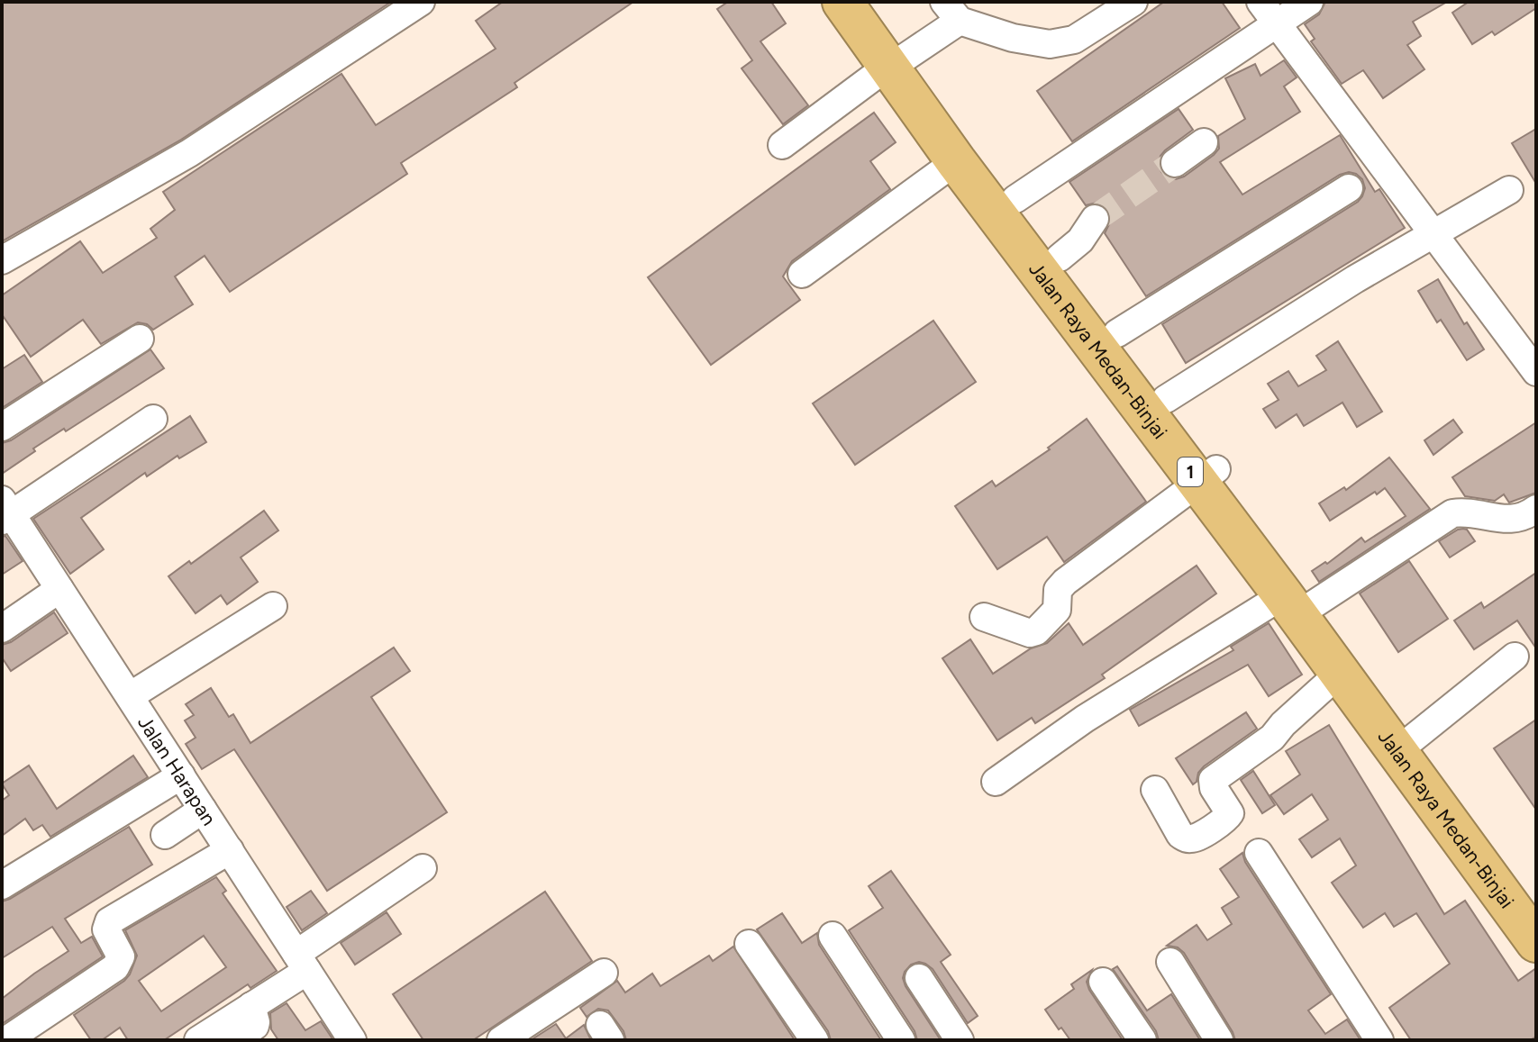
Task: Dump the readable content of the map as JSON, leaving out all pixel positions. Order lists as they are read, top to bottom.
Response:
{
  "streets": {
    "highway": ["Jalan Raya Medan-Binjai", "1"],
    "street": ["Jalan Harapan"]
  }
}
